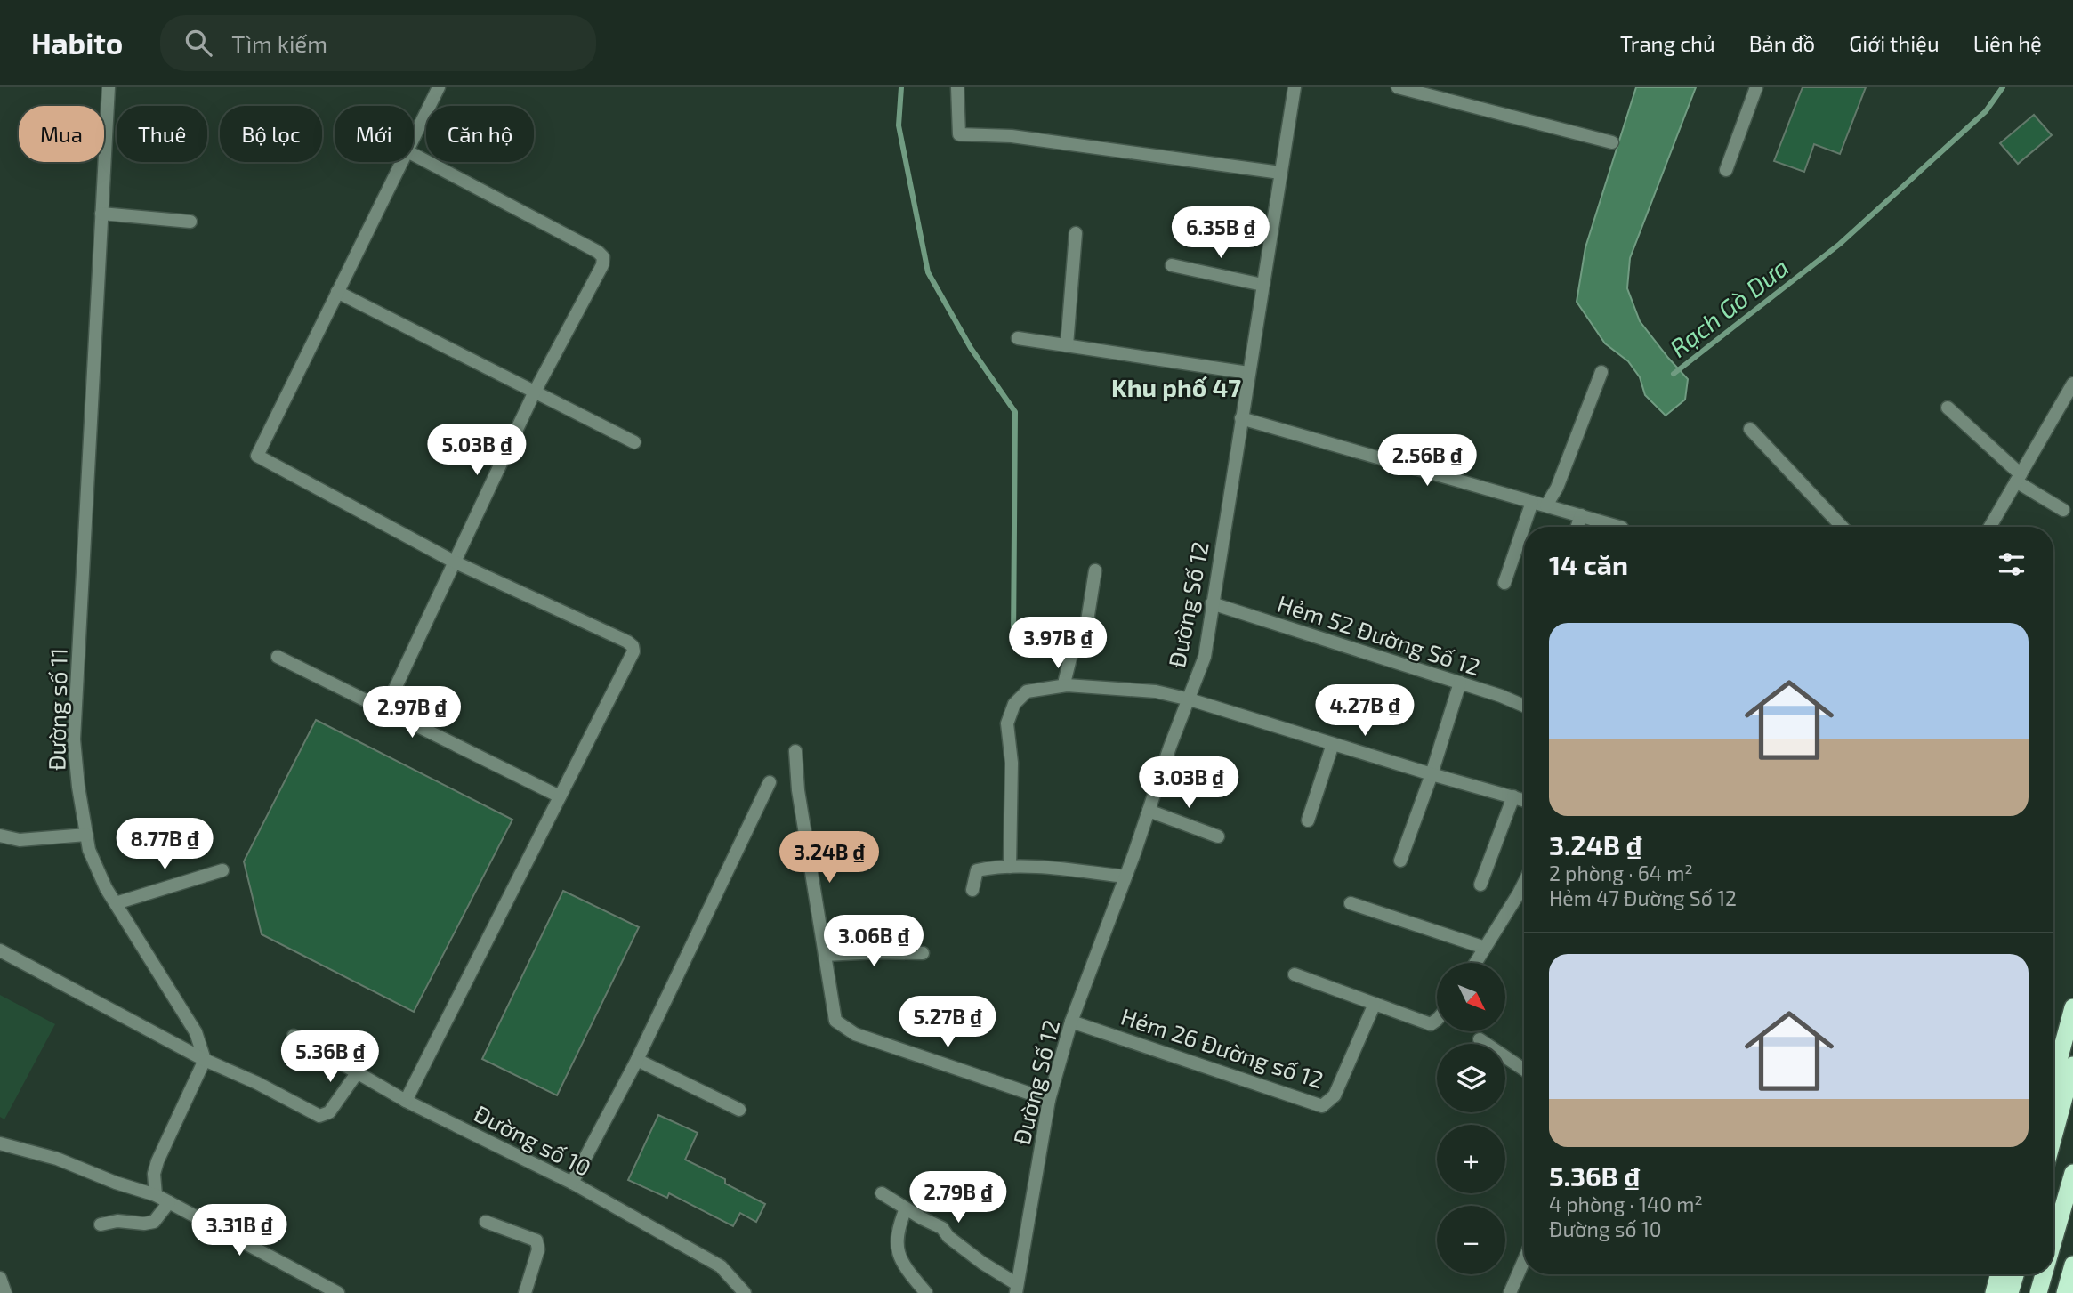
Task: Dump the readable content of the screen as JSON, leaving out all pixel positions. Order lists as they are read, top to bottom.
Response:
{
  "streets": {
    "street": [
      "Đường Số 12",
      "Hẻm 52 Đường Số 12",
      "Đường số 11",
      "Hẻm 26 Đường số 12",
      "Đường số 10"
    ]
  },
  "crossings": [
    ["Đường Số 12", "Hẻm 52 Đường Số 12"],
    ["Đường Số 12", "Hẻm 26 Đường số 12"]
  ],
  "districts": ["Khu phố 47"],
  "water": ["Rạch Gò Dưa"],
  "north": "bottom right",
  "page": {
    "header": "Habito",
    "search": "Tìm kiếm",
    "nav": [
      "Trang chủ",
      "Bản đồ",
      "Giới thiệu",
      "Liên hệ"
    ],
    "chip": [
      "Mua",
      "Thuê",
      "Bộ lọc",
      "Mới",
      "Căn hộ"
    ],
    "price": [
      "6.35B ₫",
      "5.03B ₫",
      "2.56B ₫",
      "3.97B ₫",
      "4.27B ₫",
      "2.97B ₫",
      "3.03B ₫",
      "8.77B ₫",
      "3.24B ₫",
      "3.06B ₫",
      "5.27B ₫",
      "5.36B ₫",
      "2.79B ₫",
      "3.31B ₫"
    ],
    "heading": "14 căn",
    "list": [
      {
        "name": "3.24B ₫",
        "note": "2 phòng · 64 m² · Hẻm 47 Đường Số 12"
      },
      {
        "name": "5.36B ₫",
        "note": "4 phòng · 140 m² · Đường số 10"
      }
    ],
    "map_buttons": ["+", "−"]
  }
}
